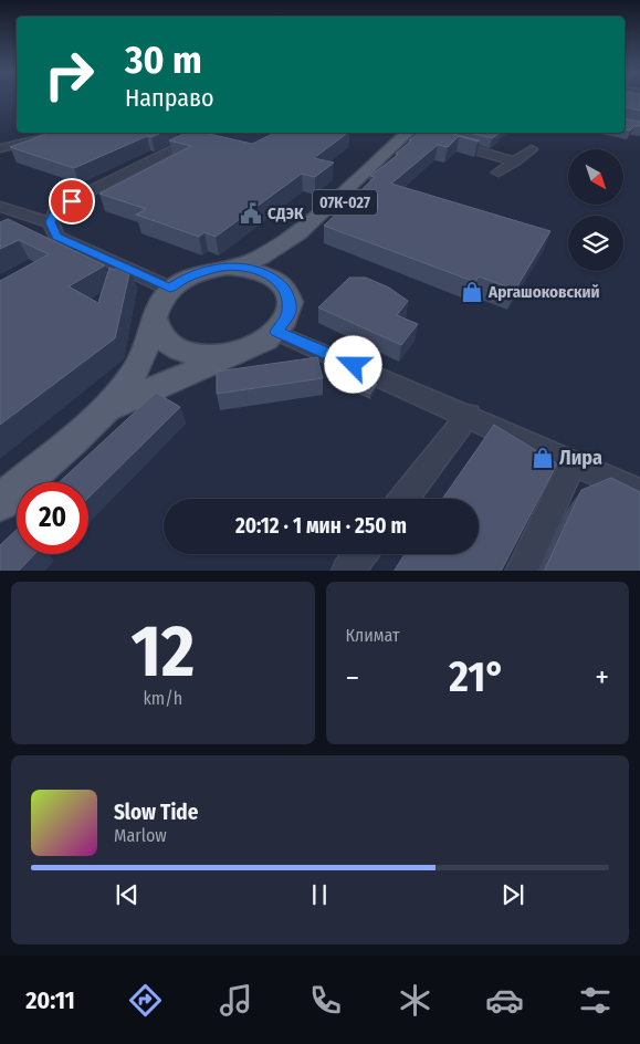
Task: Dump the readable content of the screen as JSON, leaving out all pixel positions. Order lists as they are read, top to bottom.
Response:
{
  "streets": {
    "main road": ["07К-027"]
  },
  "places": {
    "public building": ["СДЭК"],
    "shop": ["Аргашоковский", "Лира"]
  },
  "north": "bottom right",
  "page": {
    "turn": ["30 m", "Направо"],
    "limit": "20",
    "trip": "20:12 · 1 мин · 250 m",
    "tile": [
      ["12", "km/h"],
      "Климат"
    ],
    "heat": ["−", "21°", "+"],
    "song": ["Slow Tide", "Marlow"],
    "tabs": "20:11"
  }
}
